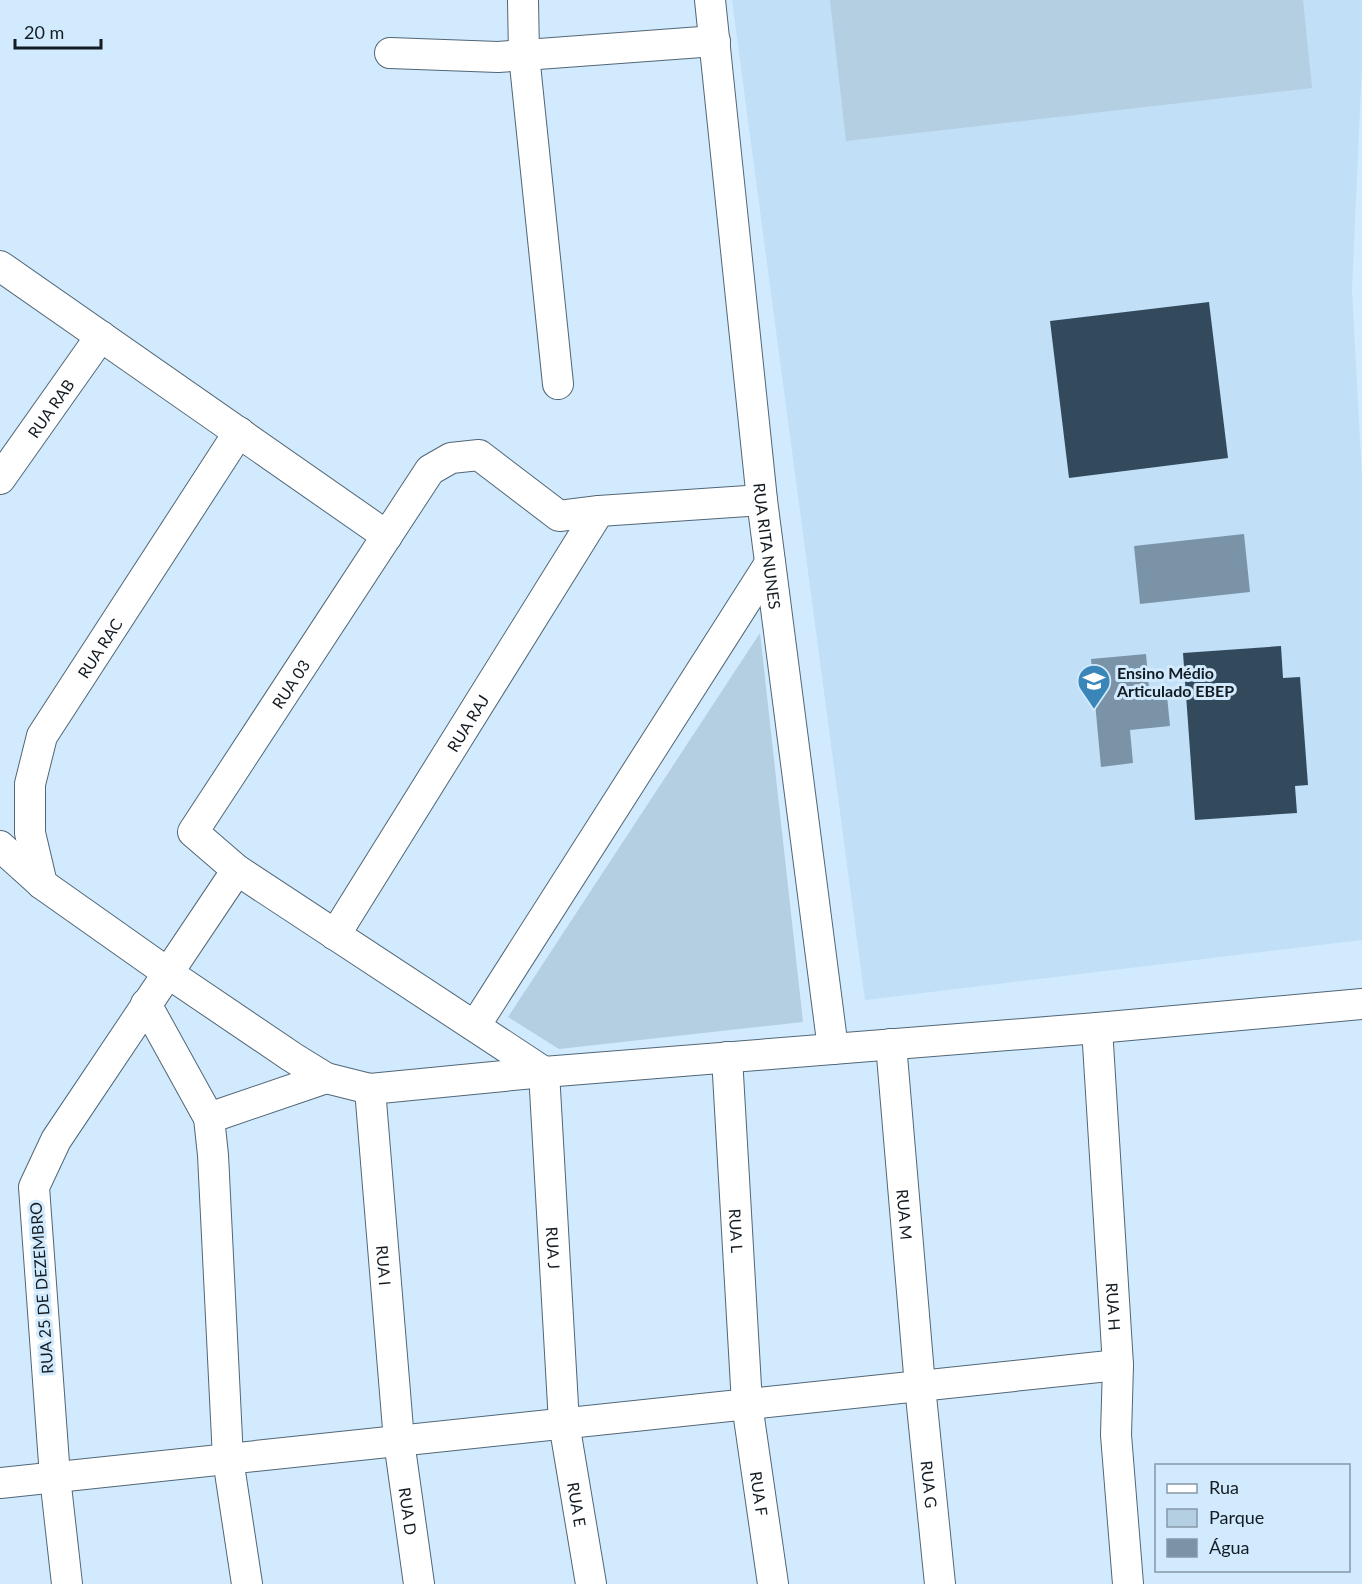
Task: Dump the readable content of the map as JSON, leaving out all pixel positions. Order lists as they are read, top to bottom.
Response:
{
  "streets": {
    "street": [
      "RUA RAB",
      "RUA RITA NUNES",
      "RUA RAC",
      "RUA 03",
      "RUA RAJ",
      "RUA M",
      "RUA L",
      "RUA J",
      "RUA I",
      "RUA 25 DE DEZEMBRO",
      "RUA H",
      "RUA G",
      "RUA F",
      "RUA E",
      "RUA D"
    ]
  },
  "crossings": [
    ["RUA RITA NUNES", "RUA 03"],
    ["RUA 03", "RUA RAJ"],
    ["RUA 03", "RUA 25 DE DEZEMBRO"],
    ["RUA M", "RUA G"],
    ["RUA L", "RUA F"],
    ["RUA J", "RUA E"],
    ["RUA I", "RUA D"]
  ],
  "places": {
    "school or university": ["Ensino Médio Articulado EBEP"]
  },
  "legend": ["Rua", "Parque", "Água"],
  "scale_bar": "20 m"
}
